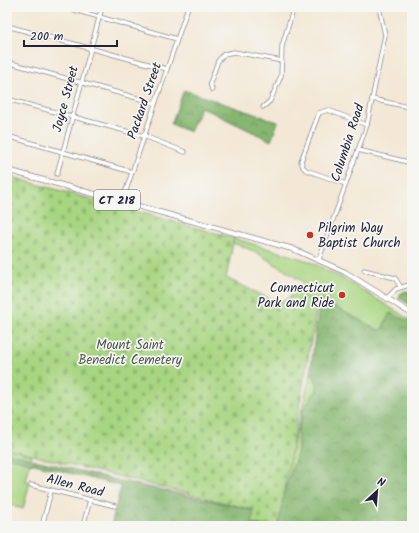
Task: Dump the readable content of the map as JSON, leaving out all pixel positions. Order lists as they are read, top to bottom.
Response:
{
  "streets": {
    "main road": ["CT 218"],
    "street": [
      "Joyce Street",
      "Packard Street",
      "Columbia Road",
      "Allen Road"
    ]
  },
  "crossings": [
    ["Packard Street", "CT 218"],
    ["Columbia Road", "CT 218"]
  ],
  "parks": ["Mount Saint Benedict Cemetery"],
  "places": ["Pilgrim Way Baptist Church", "Connecticut Park and Ride"],
  "scale_bar": "200 m",
  "north": "top right"
}
